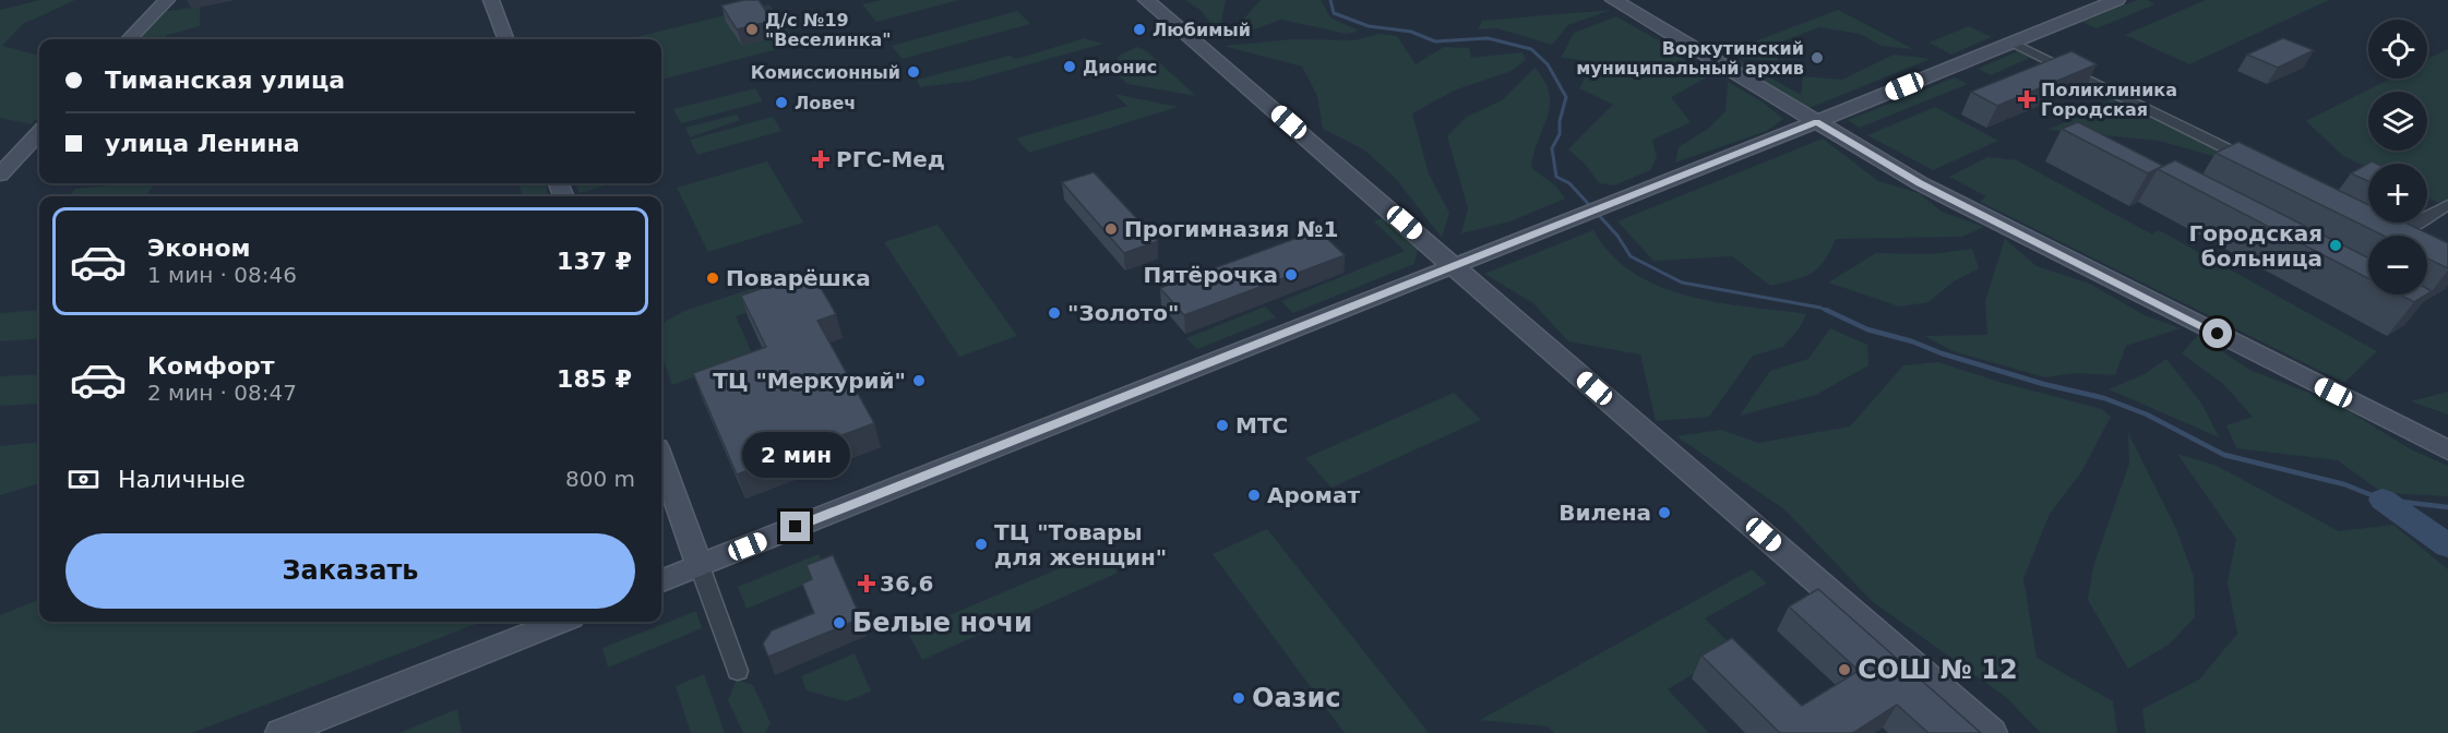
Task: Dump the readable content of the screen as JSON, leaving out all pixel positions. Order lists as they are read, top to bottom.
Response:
{
  "places": {
    "other": [
      "Д/с №19 \"Веселинка\"",
      "Любимый",
      "Воркутинский муниципальный архив",
      "Дионис",
      "Комиссионный",
      "Ловеч",
      "Прогимназия №1",
      "Городская больница",
      "Пятёрочка",
      "Поварёшка",
      "\"Золото\"",
      "ТЦ \"Меркурий\"",
      "МТС",
      "Аромат",
      "Вилена",
      "ТЦ \"Товары для женщин\"",
      "Белые ночи",
      "СОШ № 12",
      "Оазис"
    ],
    "health": ["Поликлиника Городская", "РГС-Мед", "36,6"]
  },
  "page": {
    "map_buttons": ["+", "−"],
    "banner": ["Тиманская улица", "улица Ленина"],
    "list": [
      {
        "name": "Эконом",
        "note": "1 мин · 08:46",
        "value": "137 ₽"
      },
      {
        "name": "Комфорт",
        "note": "2 мин · 08:47",
        "value": "185 ₽"
      }
    ],
    "bubble": "2 мин",
    "pay": ["Наличные", "800 m"],
    "buttons": "Заказать"
  }
}
